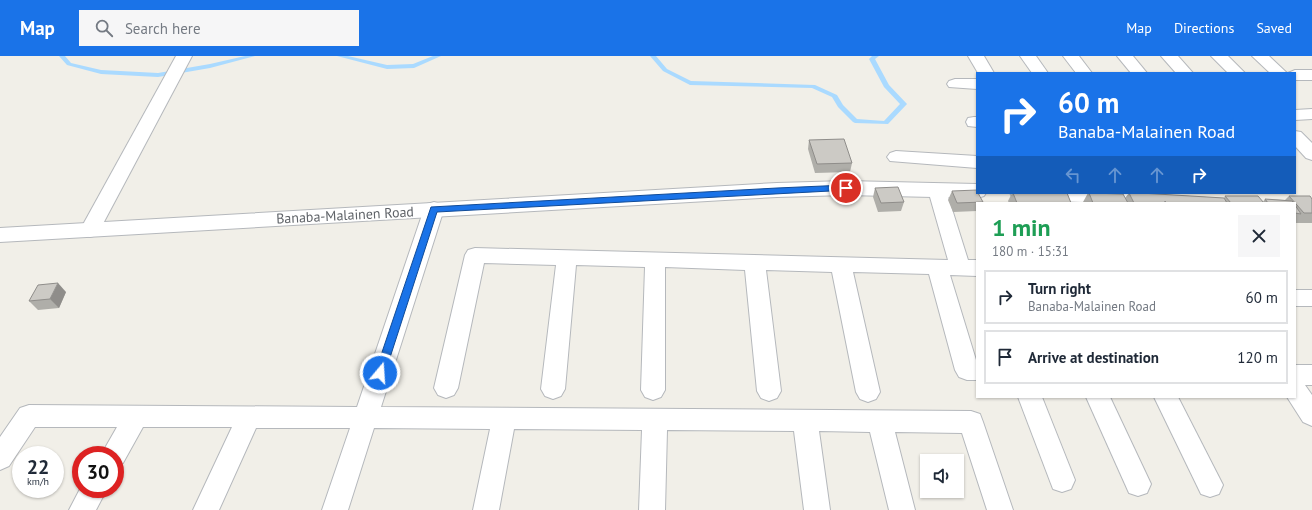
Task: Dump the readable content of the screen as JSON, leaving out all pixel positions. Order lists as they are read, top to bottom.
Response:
{
  "streets": {
    "street": ["Banaba-Malainen Road"]
  },
  "page": {
    "header": "Map",
    "search": "Search here",
    "nav": ["Map", "Directions", "Saved"],
    "turn": ["60 m", "Banaba-Malainen Road"],
    "heading": ["1 min", "180 m · 15:31"],
    "list": [
      {
        "name": "Turn right",
        "note": "Banaba-Malainen Road",
        "value": "60 m"
      },
      {
        "name": "Arrive at destination",
        "value": "120 m"
      }
    ],
    "speed": "22 km/h",
    "limit": "30"
  }
}
